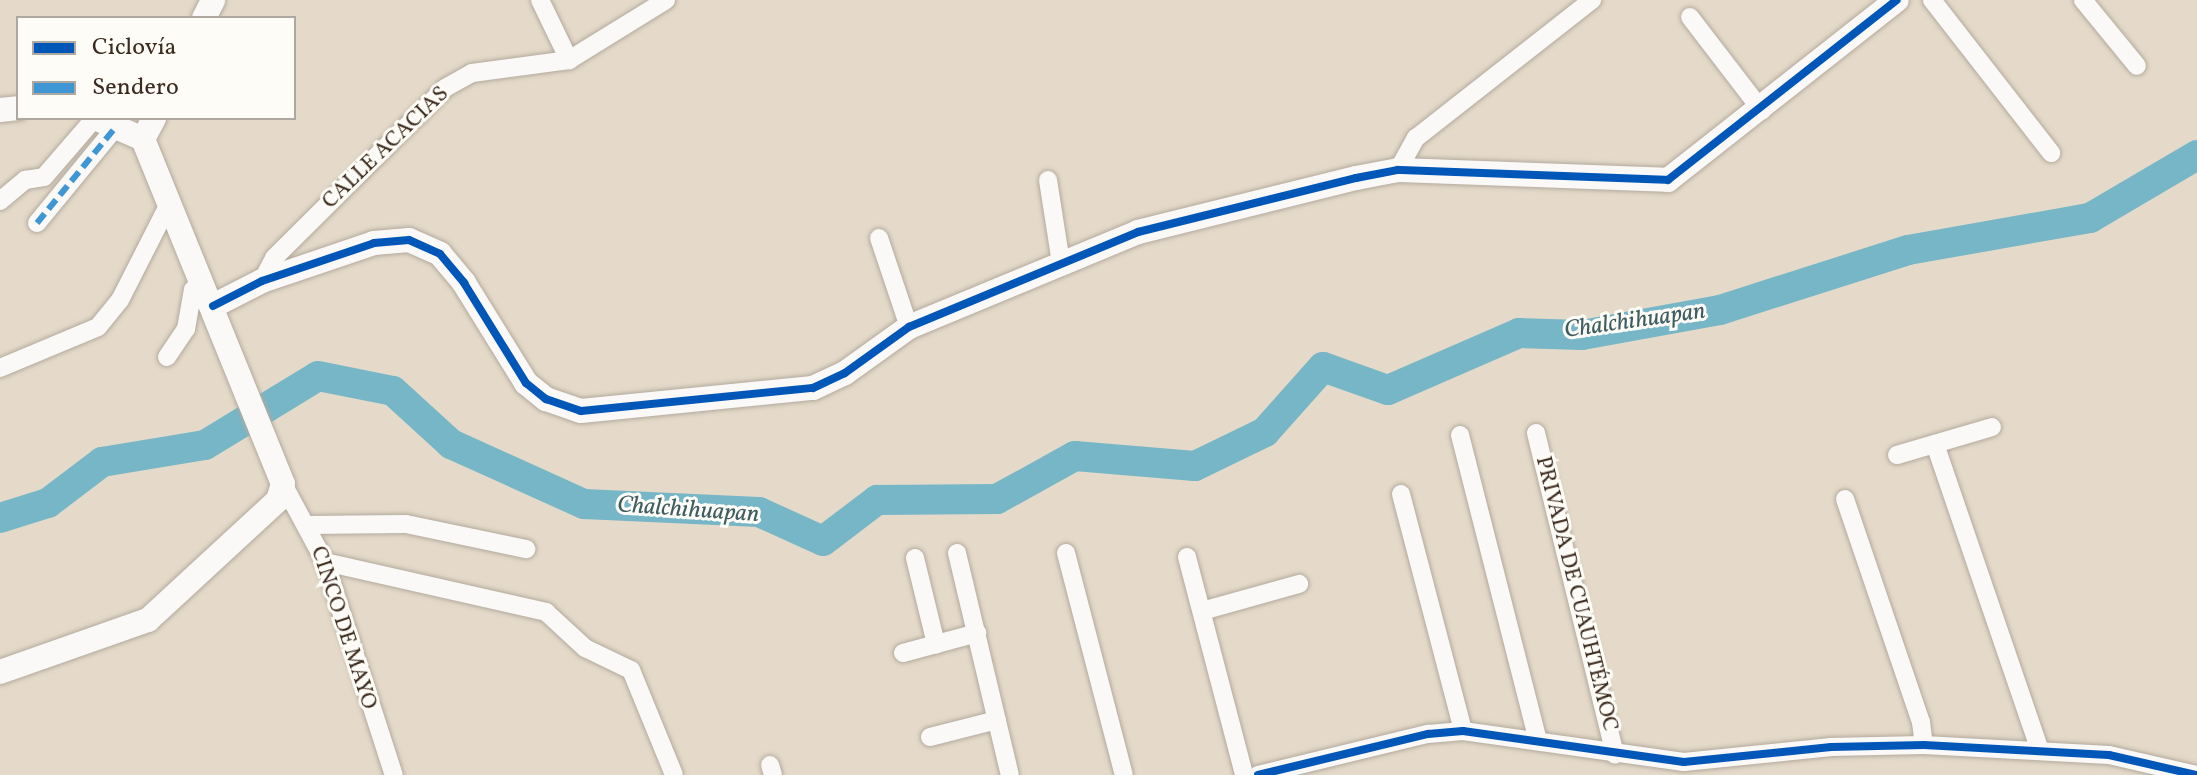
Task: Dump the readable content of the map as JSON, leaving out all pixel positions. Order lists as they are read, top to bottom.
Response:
{
  "streets": {
    "street": ["CALLE ACACIAS", "PRIVADA DE CUAUHTÉMOC", "CINCO DE MAYO"]
  },
  "water": ["Chalchihuapan"],
  "legend": ["Ciclovía", "Sendero"]
}
